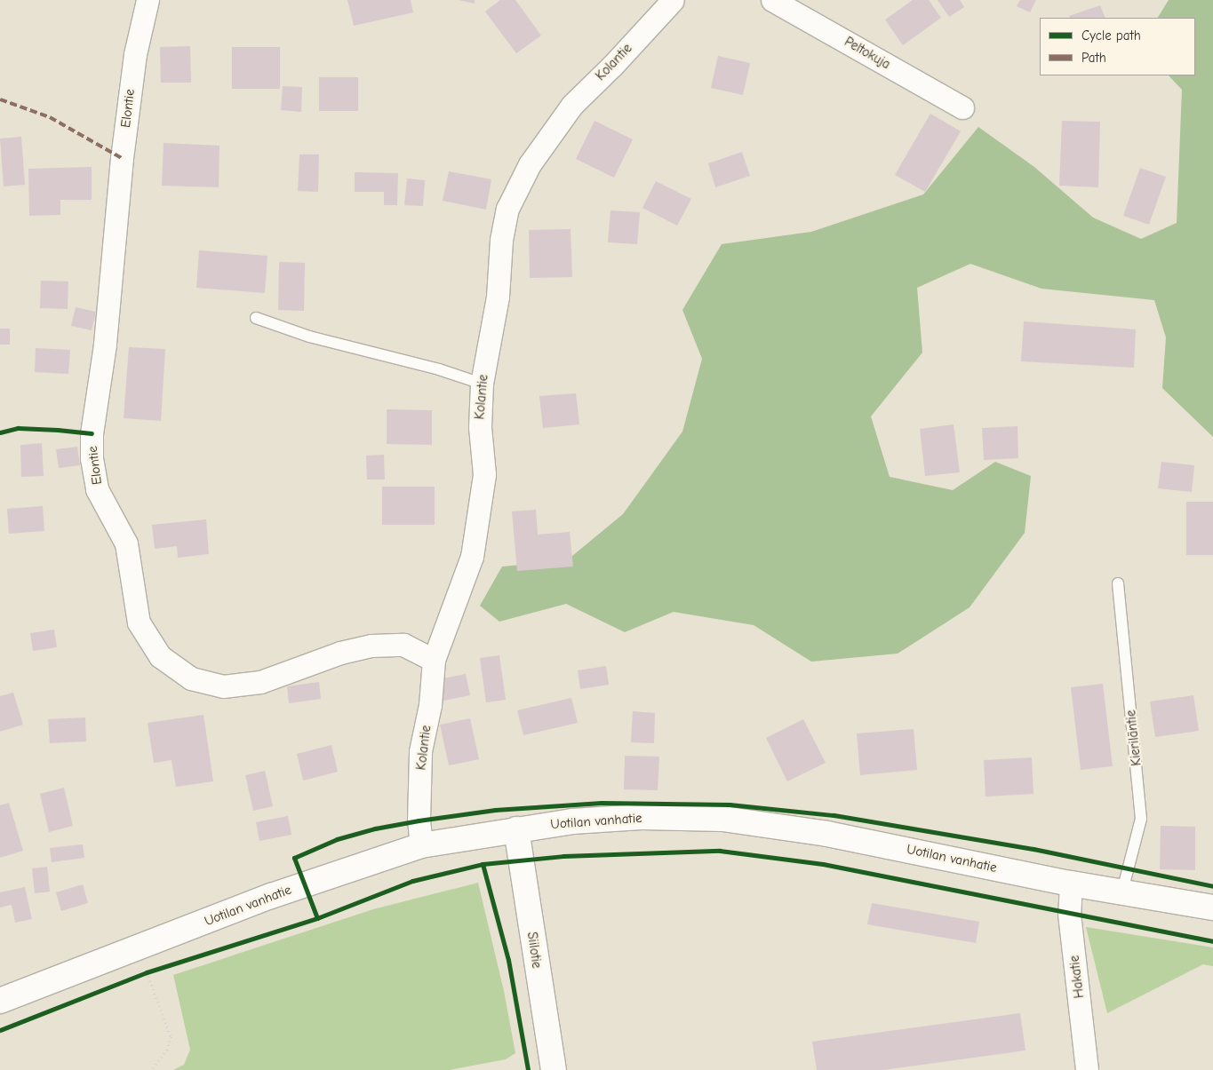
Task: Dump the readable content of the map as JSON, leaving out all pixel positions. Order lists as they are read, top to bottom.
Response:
{
  "streets": {
    "main road": ["Uotilan vanhatie", "Siilotie"],
    "street": [
      "Peltokuja",
      "Kolantie",
      "Elontie",
      "Hakatie"
    ],
    "lane": ["Kieriläntie"]
  },
  "crossings": [
    ["Kolantie", "Elontie"],
    ["Kolantie", "Uotilan vanhatie"],
    ["Kieriläntie", "Uotilan vanhatie"],
    ["Uotilan vanhatie", "Siilotie"],
    ["Uotilan vanhatie", "Hakatie"]
  ],
  "legend": ["Cycle path", "Path"]
}
